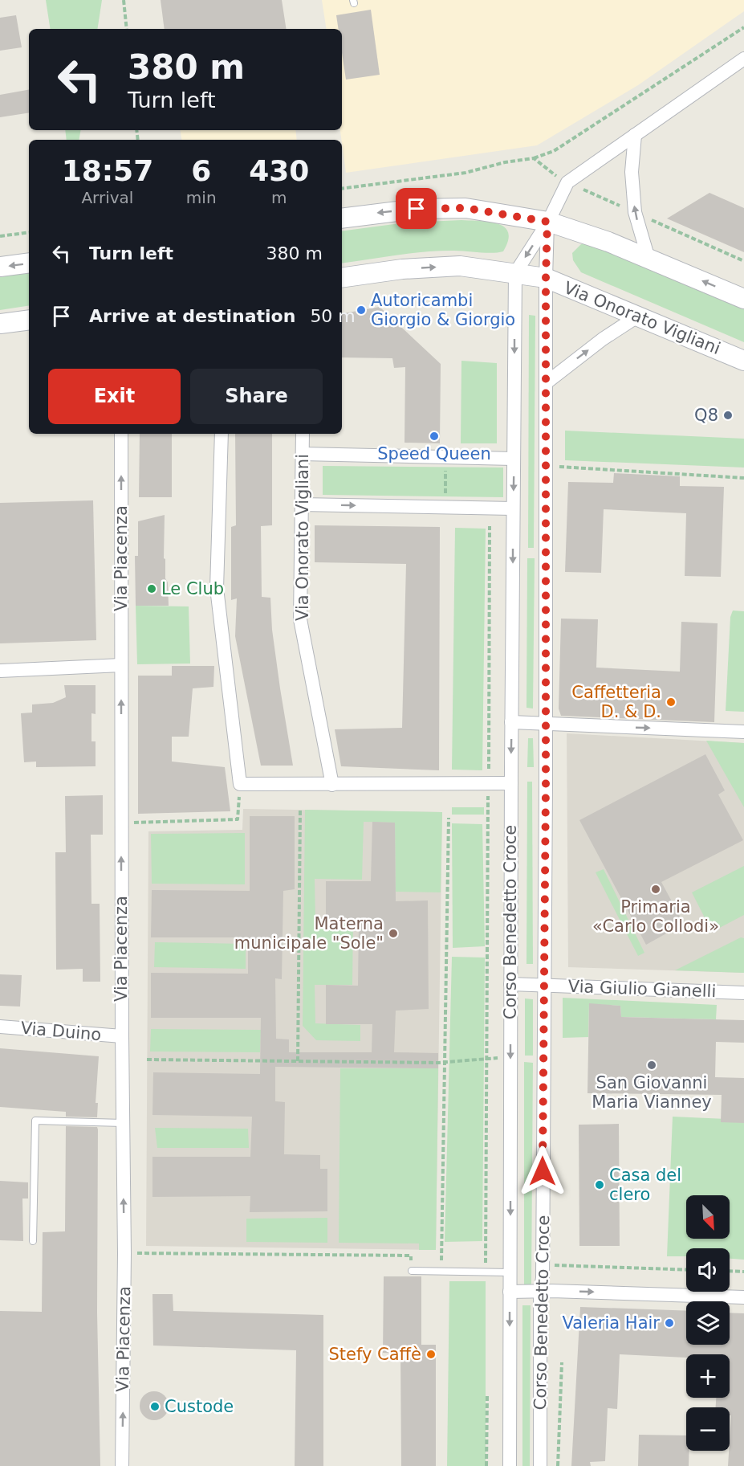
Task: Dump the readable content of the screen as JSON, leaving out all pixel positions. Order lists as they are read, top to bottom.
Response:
{
  "streets": {
    "main road": ["Via Onorato Vigliani"],
    "street": [
      "Via Piacenza",
      "Corso Benedetto Croce",
      "Via Giulio Gianelli",
      "Via Duino"
    ]
  },
  "crossings": [
    ["Via Onorato Vigliani", "Corso Benedetto Croce"],
    ["Via Piacenza", "Via Duino"],
    ["Corso Benedetto Croce", "Via Giulio Gianelli"]
  ],
  "places": [
    "Autoricambi Giorgio & Giorgio",
    "Q8",
    "Speed Queen",
    "Le Club",
    "Caffetteria D. & D.",
    "Primaria «Carlo Collodi»",
    "Materna municipale \"Sole\"",
    "San Giovanni Maria Vianney",
    "Casa del clero",
    "Valeria Hair",
    "Stefy Caffè",
    "Custode"
  ],
  "north": "bottom right",
  "page": {
    "turn": ["380 m", "Turn left"],
    "eta": [
      "18:57",
      "Arrival",
      "6",
      "min",
      "430",
      "m"
    ],
    "list": [
      {
        "name": "Turn left",
        "value": "380 m"
      },
      {
        "name": "Arrive at destination",
        "value": "50 m"
      }
    ],
    "buttons": ["Exit", "Share"],
    "map_buttons": ["+", "−"]
  }
}
